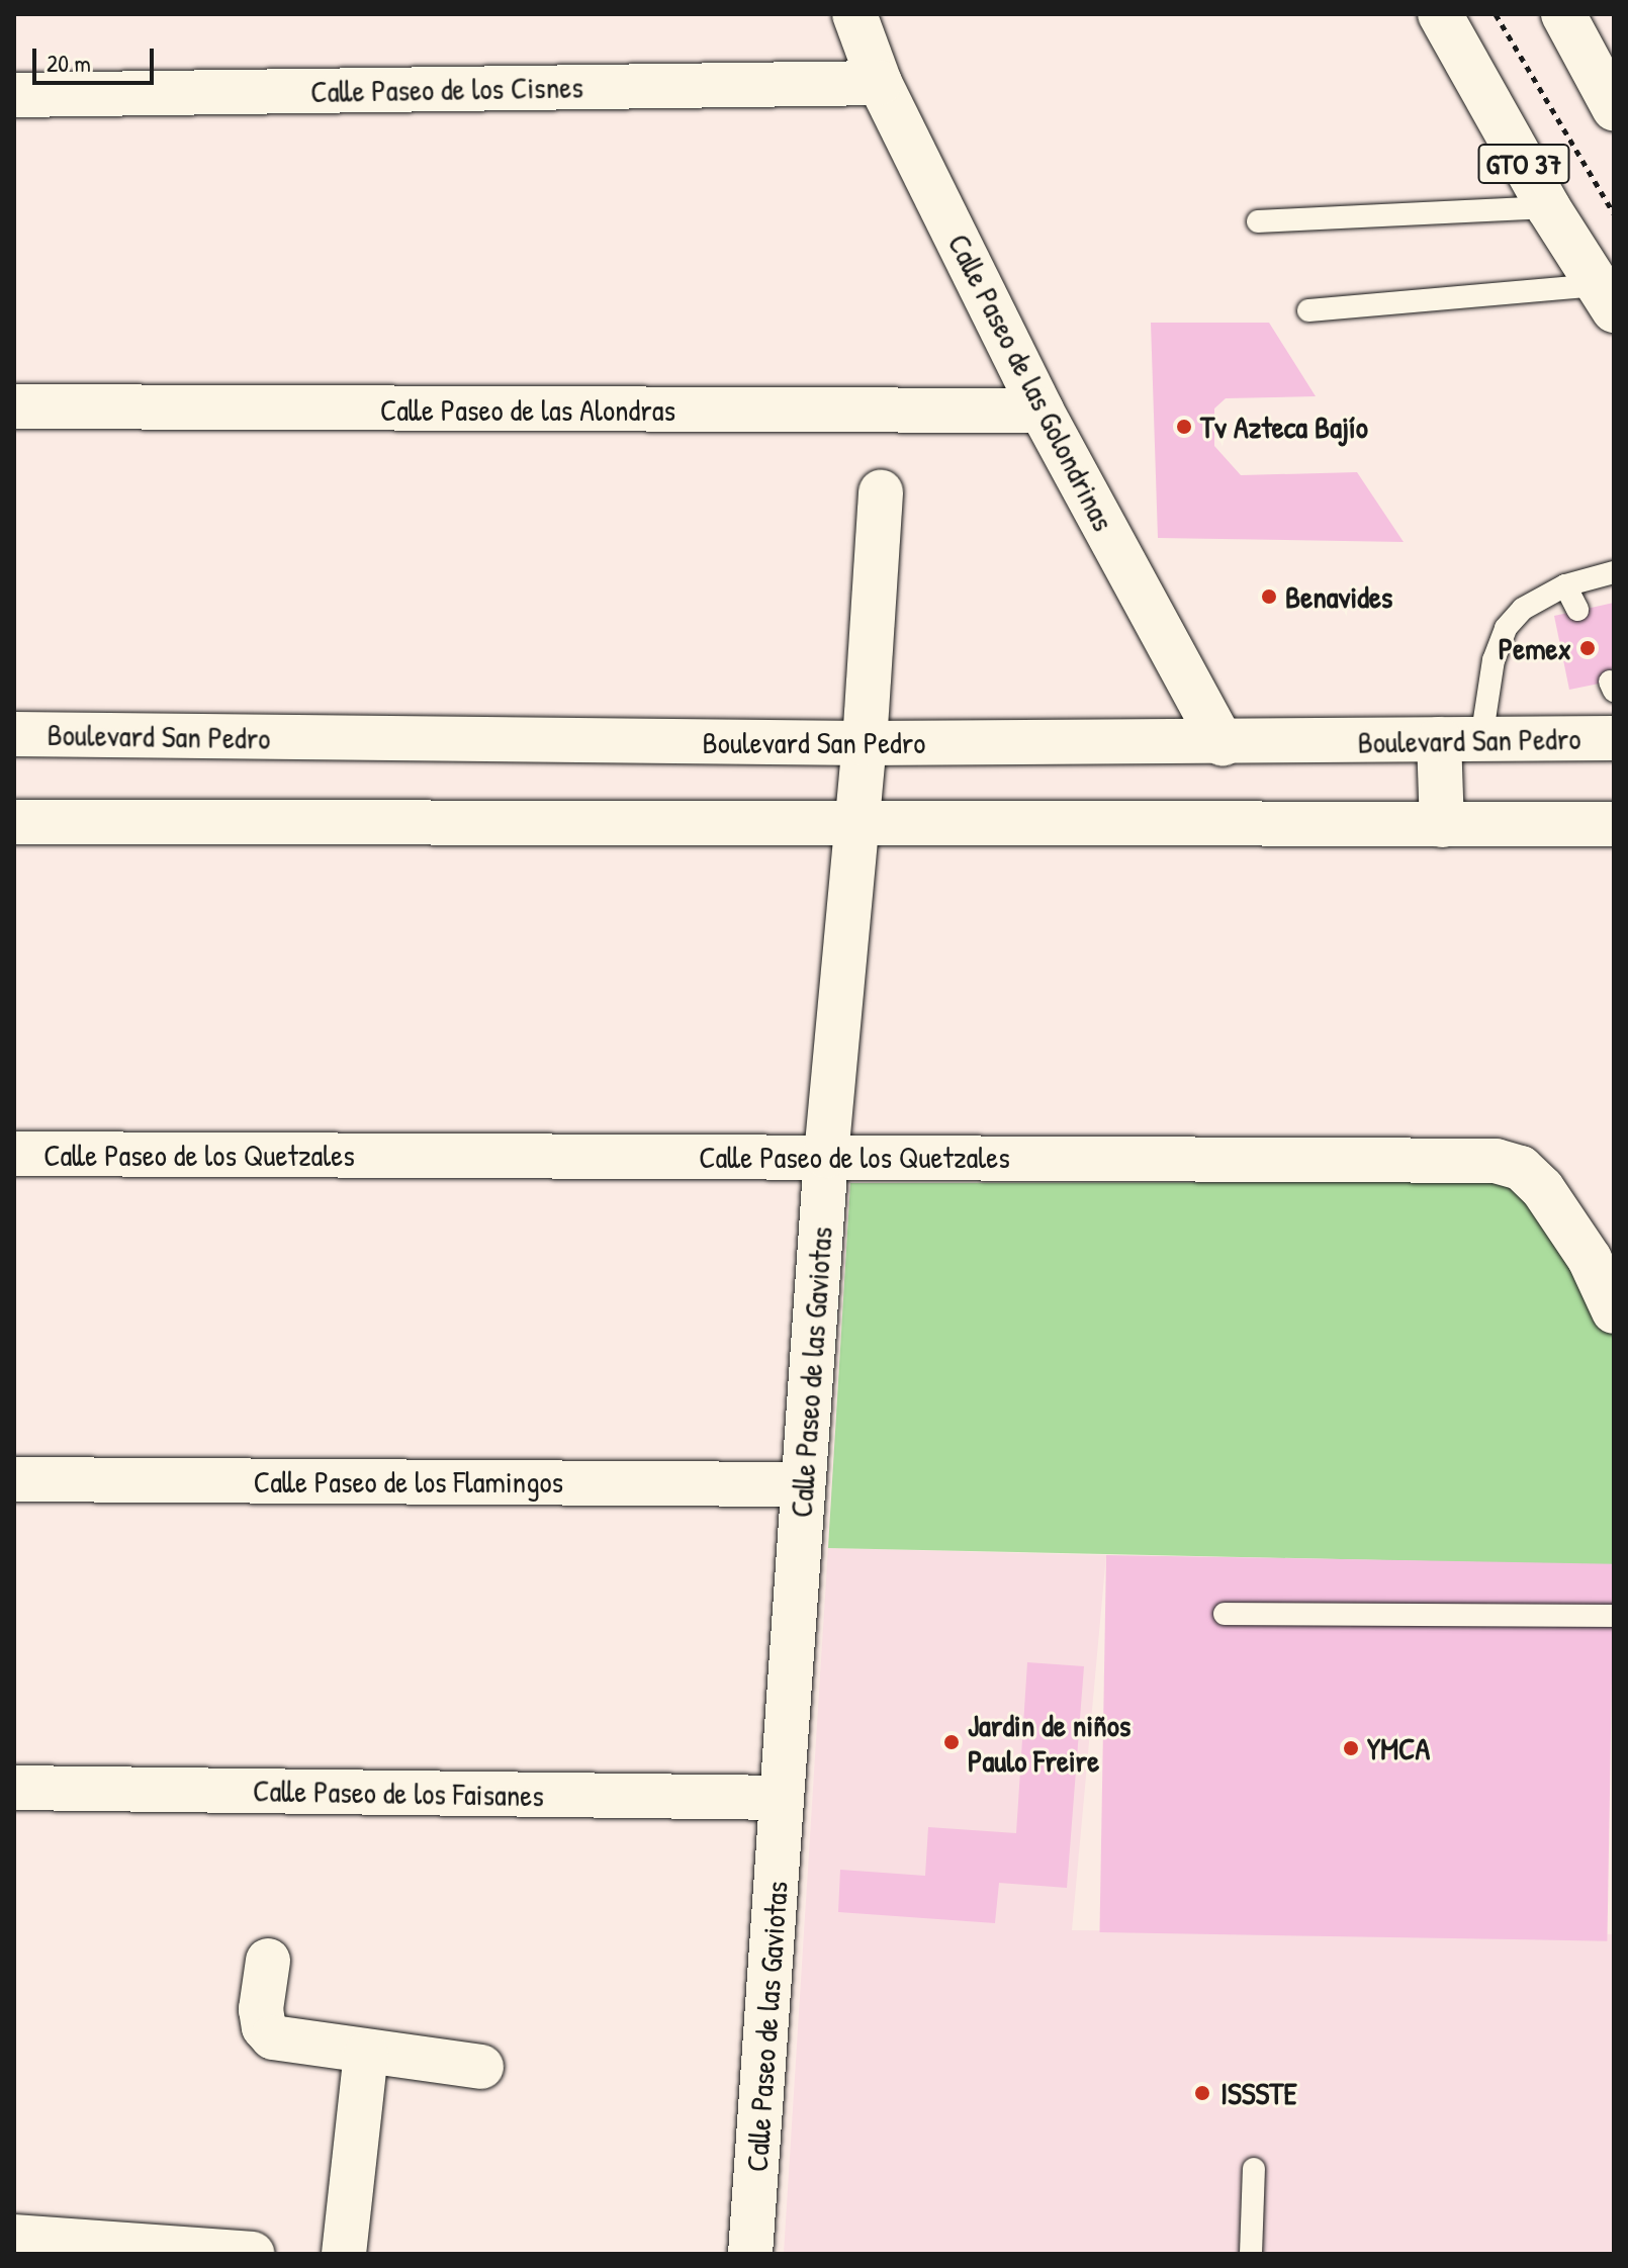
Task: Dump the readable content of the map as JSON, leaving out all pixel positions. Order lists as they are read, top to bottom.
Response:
{
  "streets": {
    "street": [
      "Calle Paseo de los Cisnes",
      "GTO 37",
      "Calle Paseo de las Golondrinas",
      "Calle Paseo de las Alondras",
      "Boulevard San Pedro",
      "Calle Paseo de los Quetzales",
      "Calle Paseo de las Gaviotas",
      "Calle Paseo de los Flamingos",
      "Calle Paseo de los Faisanes"
    ]
  },
  "crossings": [
    ["Calle Paseo de los Cisnes", "Calle Paseo de las Golondrinas"],
    ["Calle Paseo de las Golondrinas", "Calle Paseo de las Alondras"],
    ["Calle Paseo de las Golondrinas", "Boulevard San Pedro"],
    ["Boulevard San Pedro", "Calle Paseo de las Gaviotas"],
    ["Calle Paseo de los Quetzales", "Calle Paseo de las Gaviotas"],
    ["Calle Paseo de las Gaviotas", "Calle Paseo de los Flamingos"],
    ["Calle Paseo de las Gaviotas", "Calle Paseo de los Faisanes"]
  ],
  "places": [
    "Tv Azteca Bajío",
    "Benavides",
    "Pemex",
    "Jardin de niños Paulo Freire",
    "YMCA",
    "ISSSTE"
  ],
  "scale_bar": "20 m"
}
